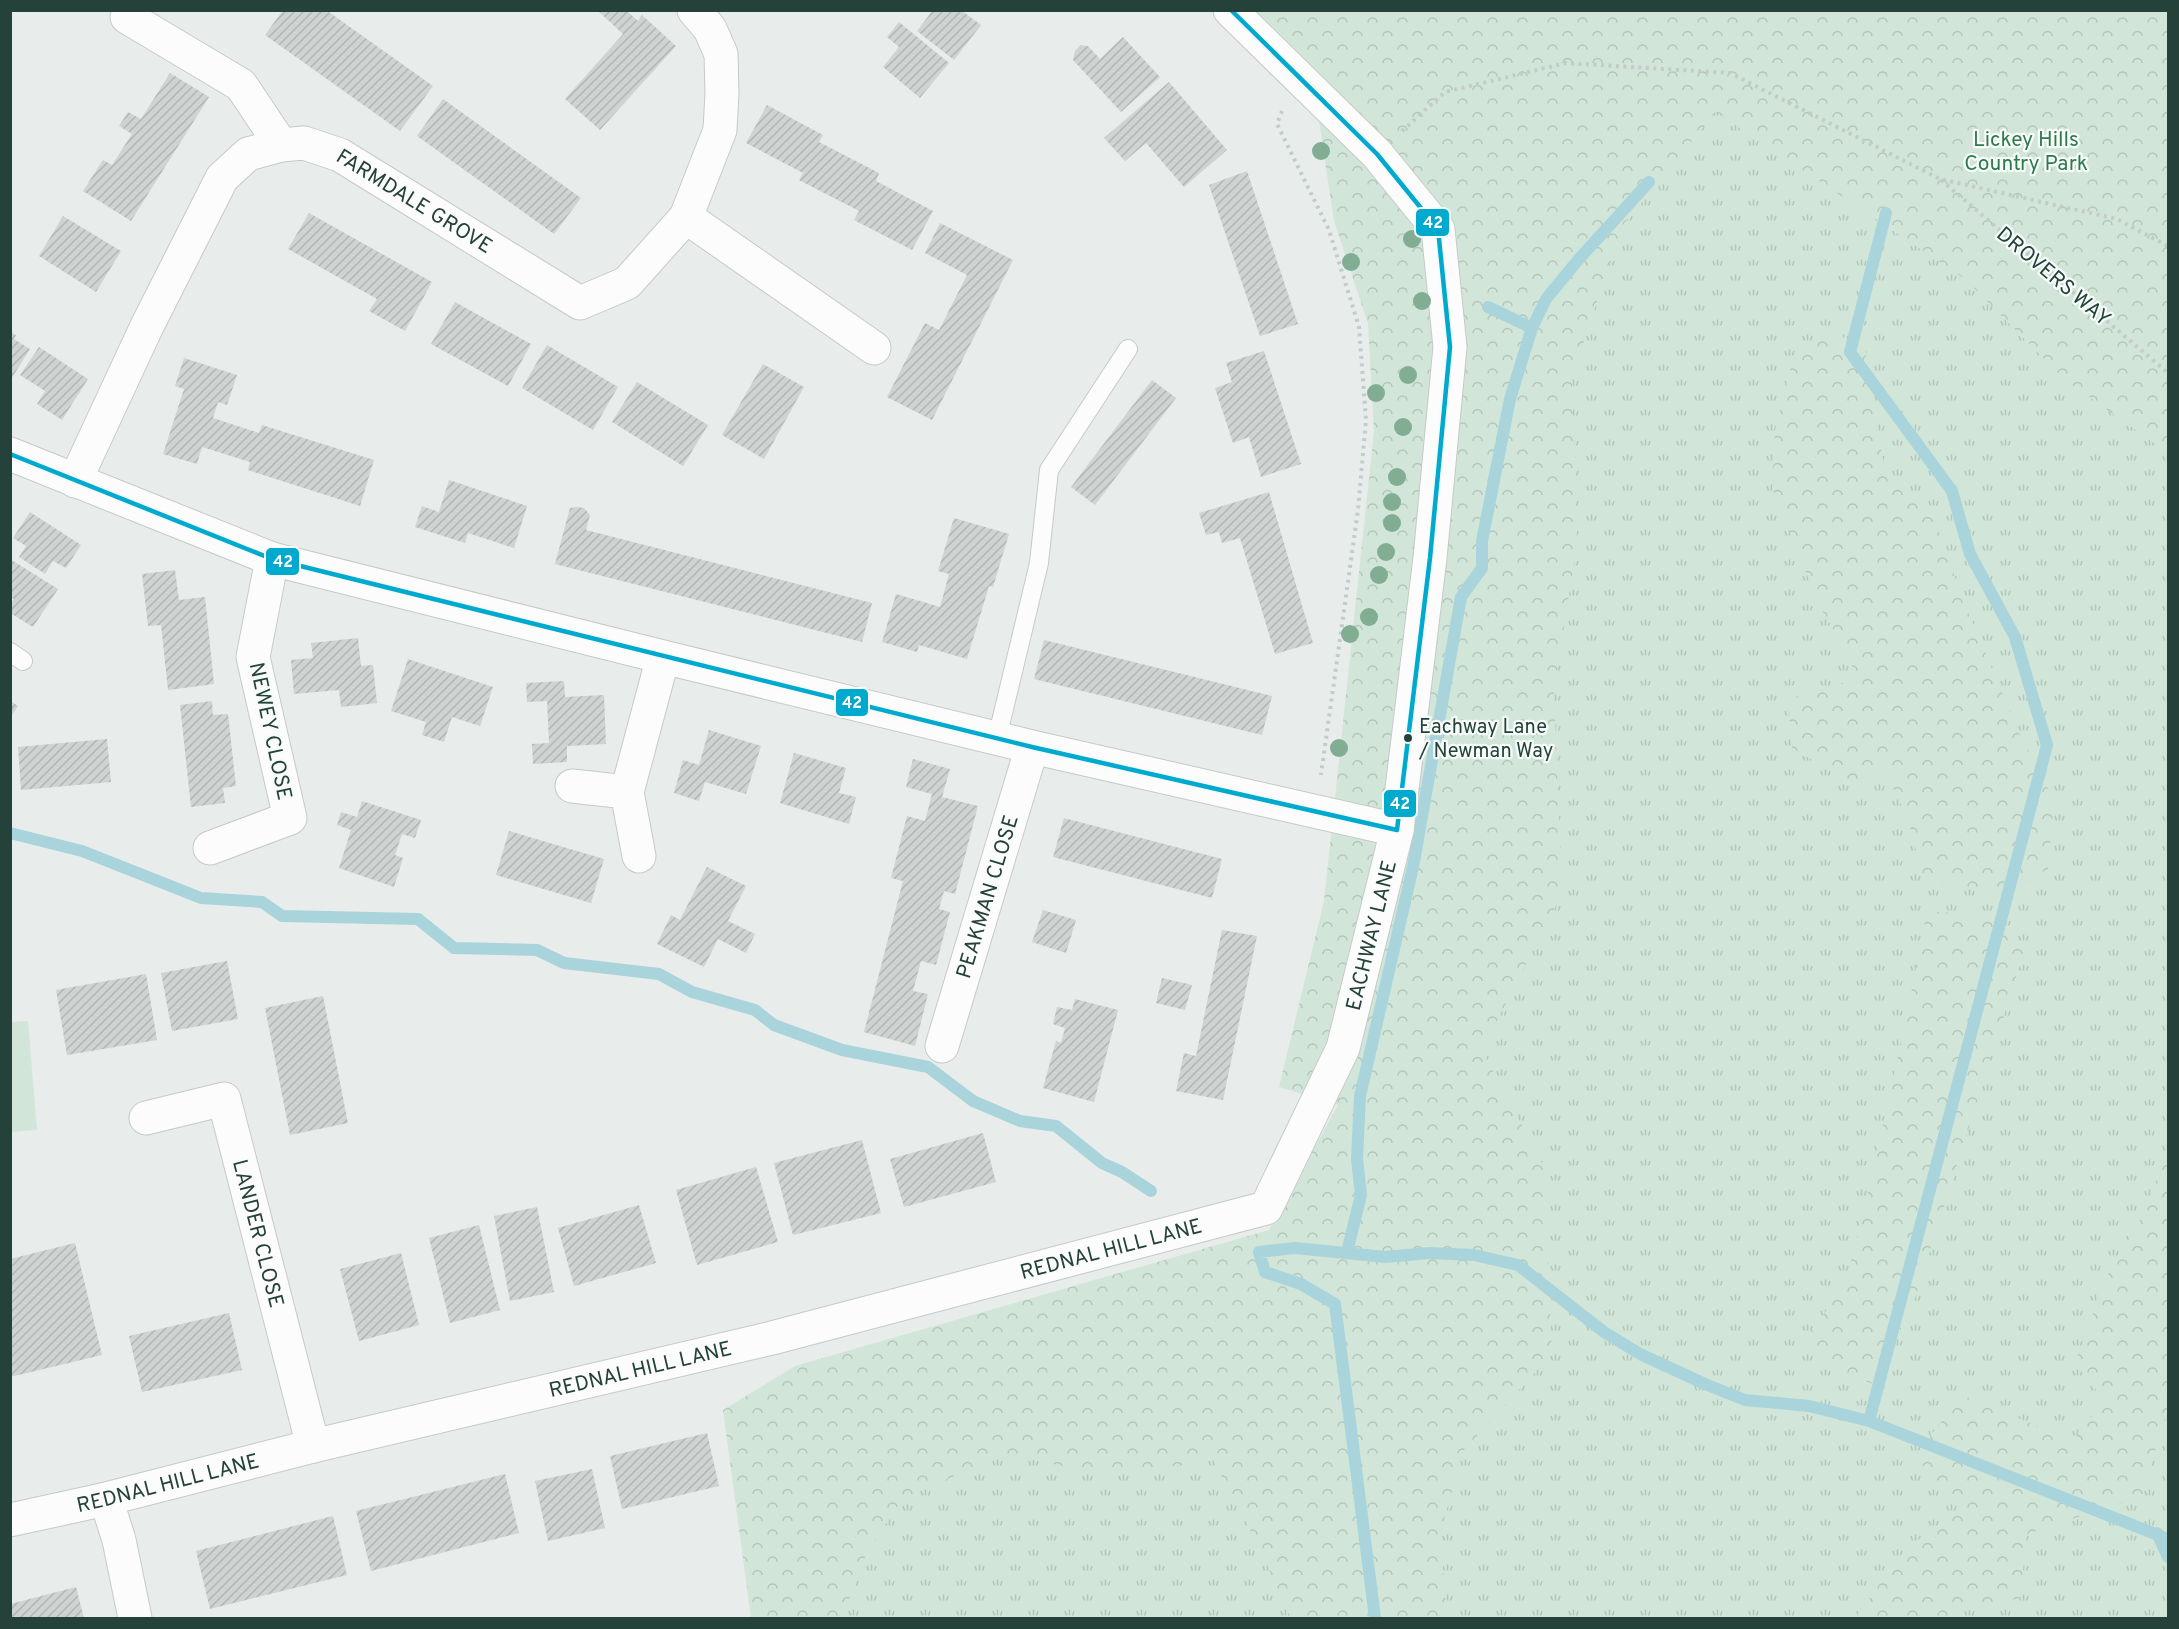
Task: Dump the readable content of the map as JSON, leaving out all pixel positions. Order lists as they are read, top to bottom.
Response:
{
  "streets": {
    "street": [
      "FARMDALE GROVE",
      "NEWEY CLOSE",
      "PEAKMAN CLOSE",
      "EACHWAY LANE",
      "LANDER CLOSE",
      "REDNAL HILL LANE"
    ],
    "path": ["DROVERS WAY"]
  },
  "crossings": [
    ["EACHWAY LANE", "REDNAL HILL LANE"],
    ["LANDER CLOSE", "REDNAL HILL LANE"]
  ],
  "parks": ["Lickey Hills Country Park"],
  "places": ["Eachway Lane / Newman Way"],
  "lines": ["transit line 42"]
}
